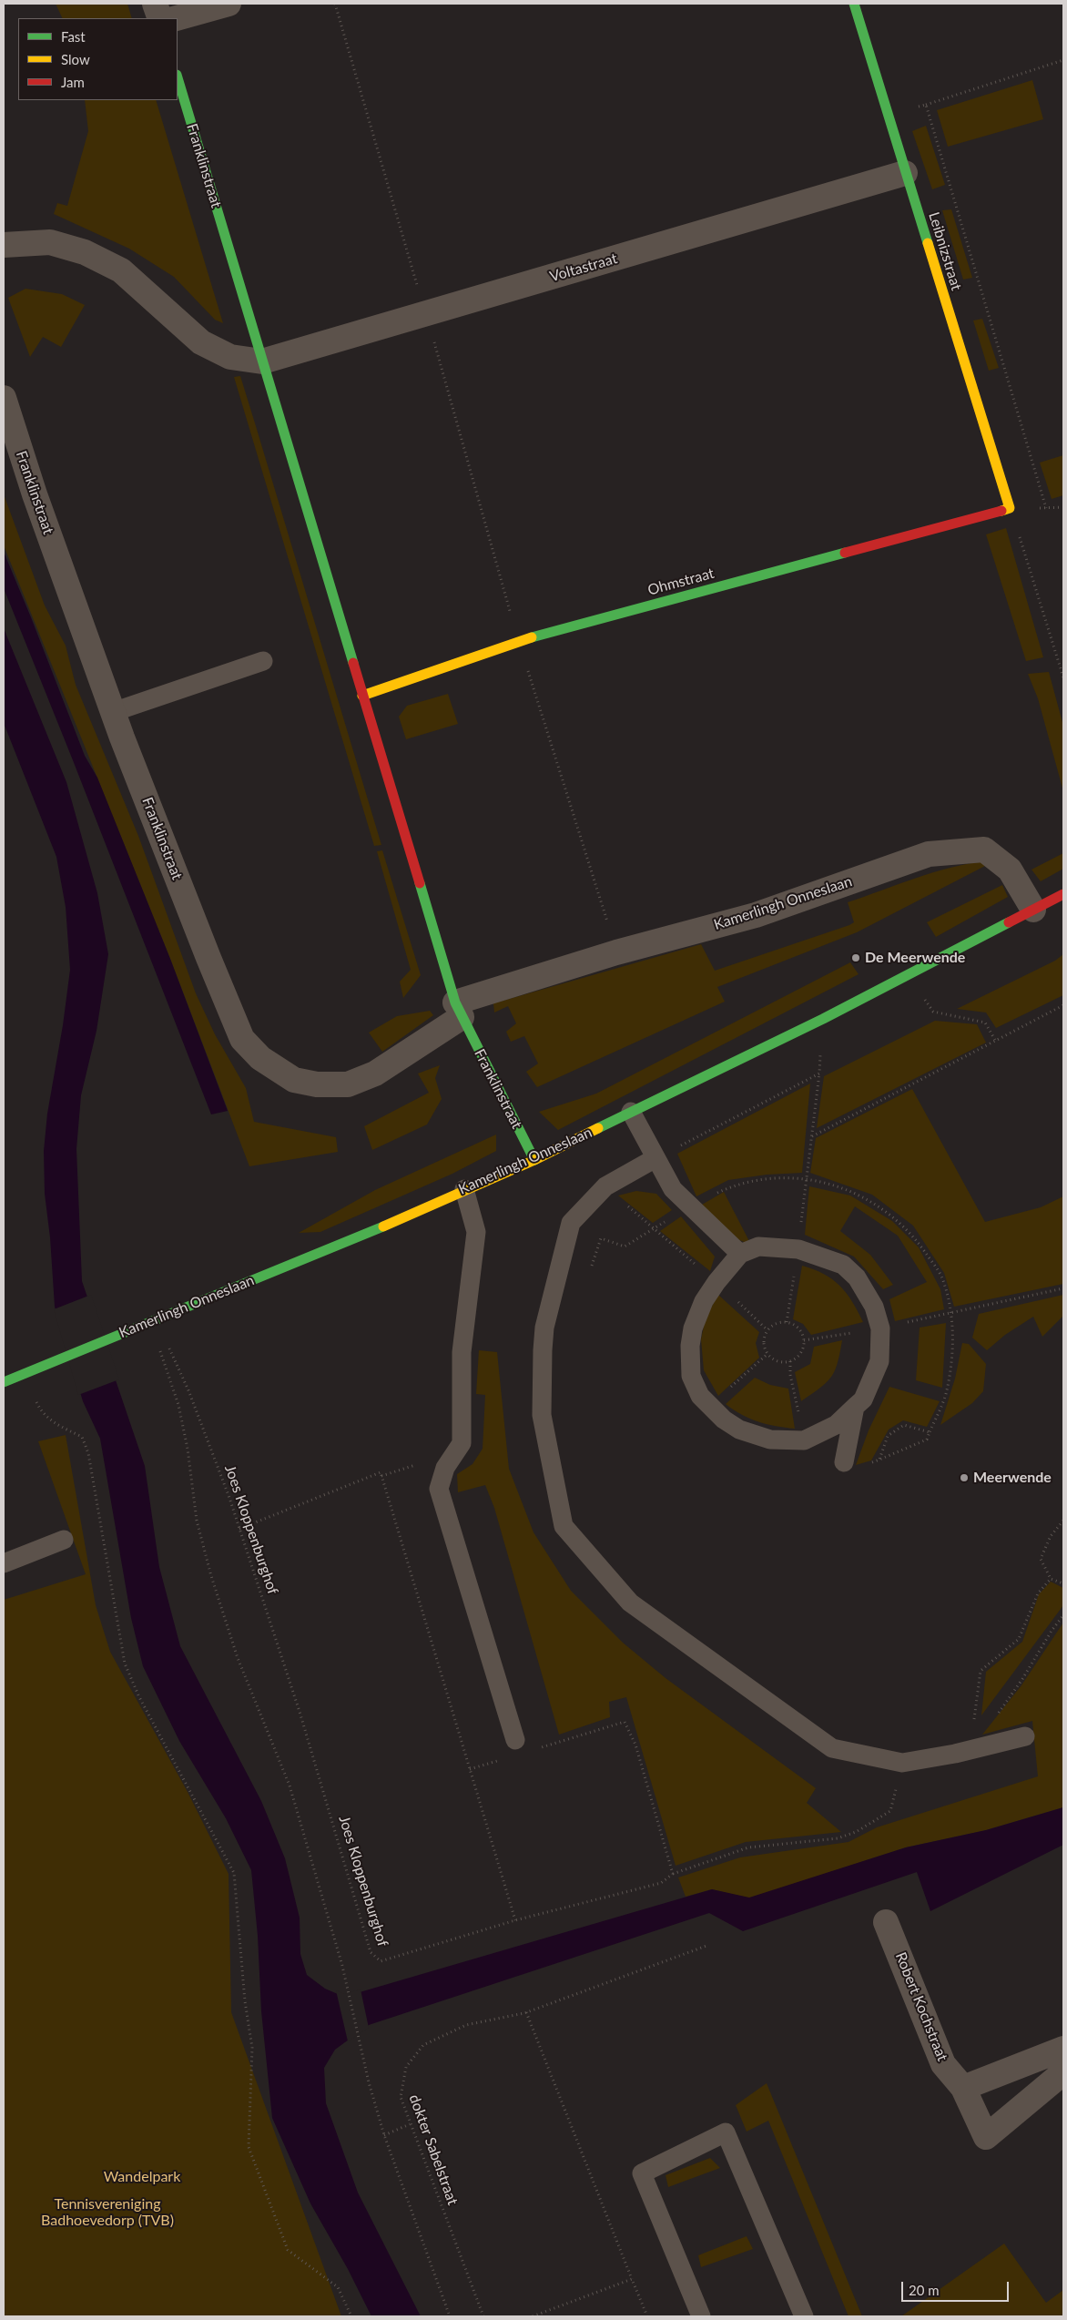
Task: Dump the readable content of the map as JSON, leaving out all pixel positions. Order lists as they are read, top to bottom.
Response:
{
  "streets": {
    "street": [
      "Franklinstraat",
      "Leibnizstraat",
      "Voltastraat",
      "Ohmstraat",
      "Kamerlingh Onneslaan",
      "Robert Kochstraat"
    ],
    "path": ["Joes Kloppenburghof", "dokter Sabelstraat"]
  },
  "crossings": [
    ["Franklinstraat", "Voltastraat"],
    ["Franklinstraat", "Ohmstraat"],
    ["Franklinstraat", "Kamerlingh Onneslaan"],
    ["Leibnizstraat", "Voltastraat"],
    ["Leibnizstraat", "Ohmstraat"],
    ["Kamerlingh Onneslaan", "Joes Kloppenburghof"]
  ],
  "parks": ["Wandelpark", "Tennisvereniging Badhoevedorp (TVB)"],
  "places": ["De Meerwende", "Meerwende"],
  "legend": ["Fast", "Slow", "Jam"],
  "scale_bar": "20 m"
}
